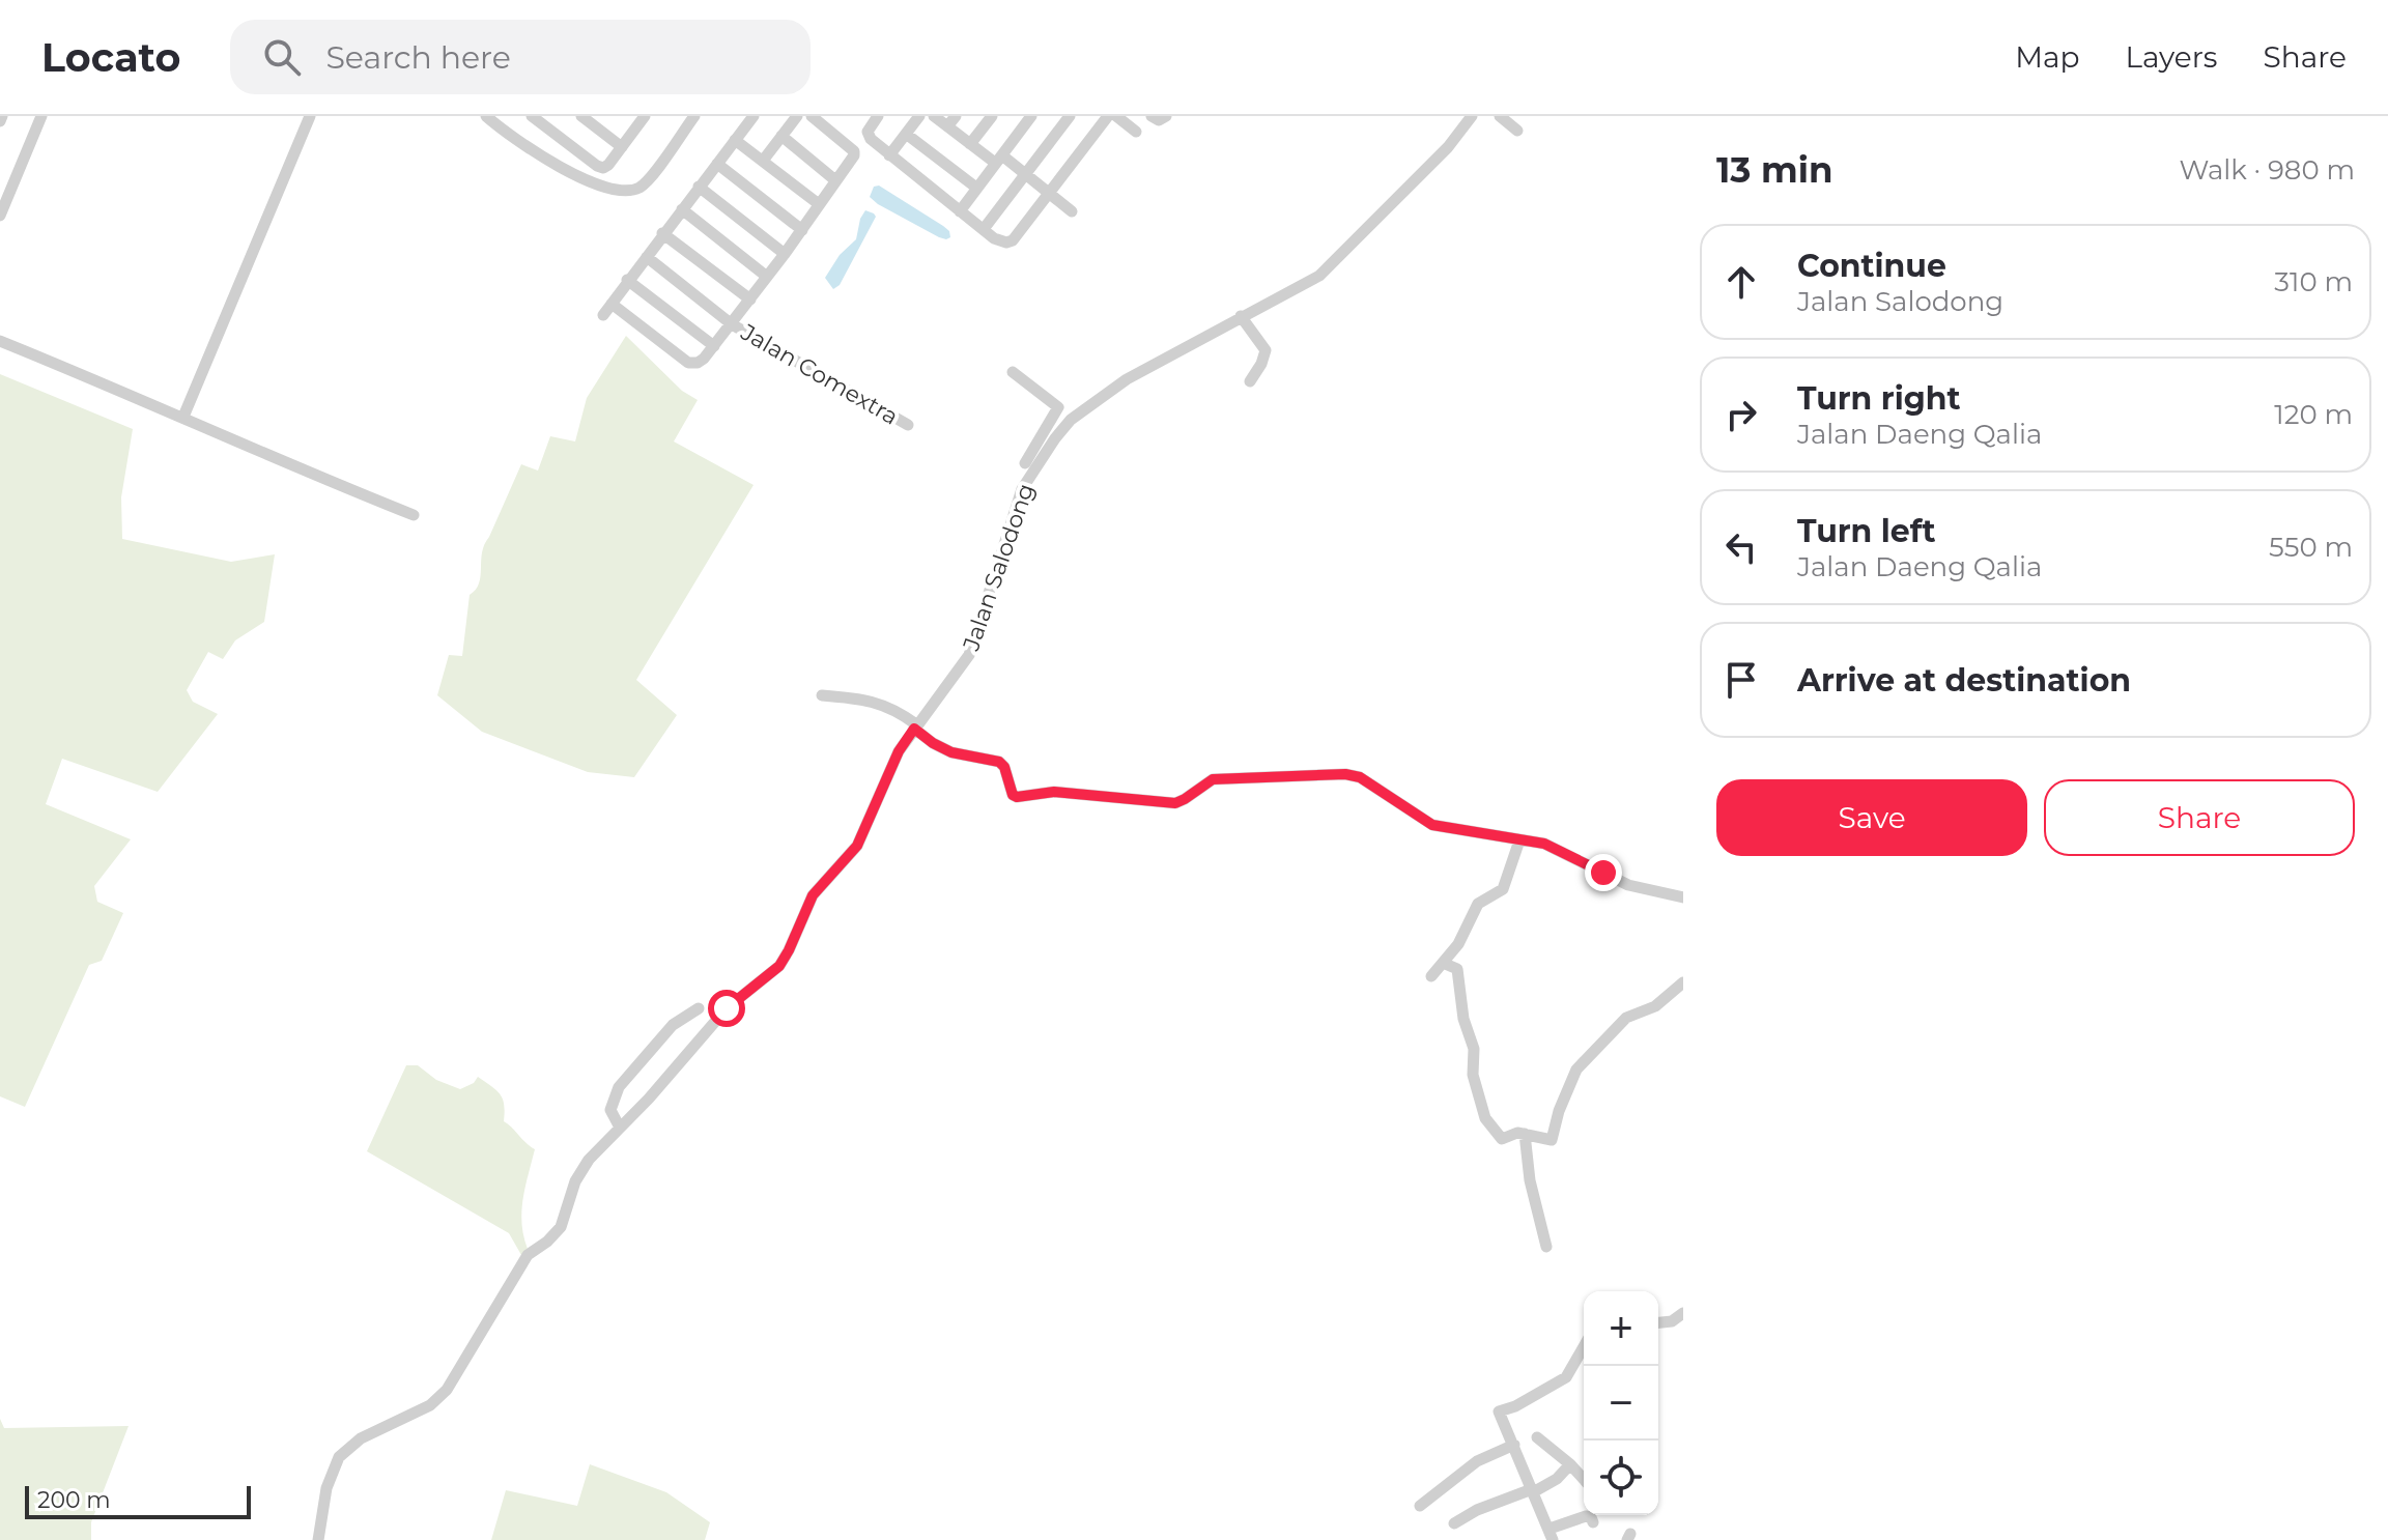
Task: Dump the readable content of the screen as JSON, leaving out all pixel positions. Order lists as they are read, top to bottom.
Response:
{
  "streets": {
    "street": ["Jalan Comextra", "Jalan Salodong"]
  },
  "scale_bar": "200 m",
  "page": {
    "header": "Locato",
    "search": "Search here",
    "nav": ["Map", "Layers", "Share"],
    "heading": ["13 min", "Walk · 980 m"],
    "list": [
      ["Continue", "Jalan Salodong", "310 m"],
      ["Turn right", "Jalan Daeng Qalia", "120 m"],
      ["Turn left", "Jalan Daeng Qalia", "550 m"],
      "Arrive at destination"
    ],
    "buttons": ["Save", "Share"],
    "map_buttons": ["+", "−"],
    "scale": "200 m"
  }
}
